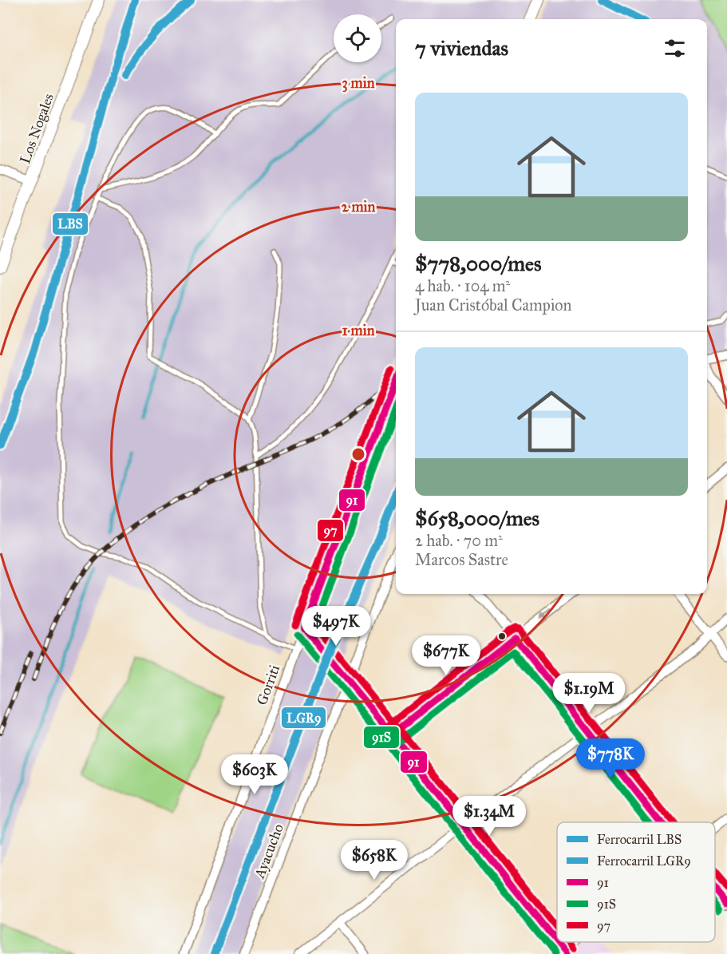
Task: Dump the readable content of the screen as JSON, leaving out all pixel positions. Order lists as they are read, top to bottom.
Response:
{
  "streets": {
    "street": ["Los Nogales", "Gorriti", "Ayacucho"]
  },
  "lines": [
    "rail line LBS",
    "transit line 97",
    "transit line 91",
    "transit line 91S",
    "rail line LGR9"
  ],
  "legend": [
    "Ferrocarril LBS",
    "Ferrocarril LGR9",
    "91",
    "91S",
    "97"
  ],
  "page": {
    "heading": "7 viviendas",
    "list": [
      {
        "name": "$778,000/mes",
        "note": "4 hab. · 104 m² · Juan Cristóbal Campion"
      },
      {
        "name": "$658,000/mes",
        "note": "2 hab. · 70 m² · Marcos Sastre"
      }
    ],
    "price": [
      "$497K",
      "$677K",
      "$1.19M",
      "$778K",
      "$603K",
      "$1.34M",
      "$658K"
    ]
  },
  "rings": ["3 min", "2 min", "1 min"]
}
